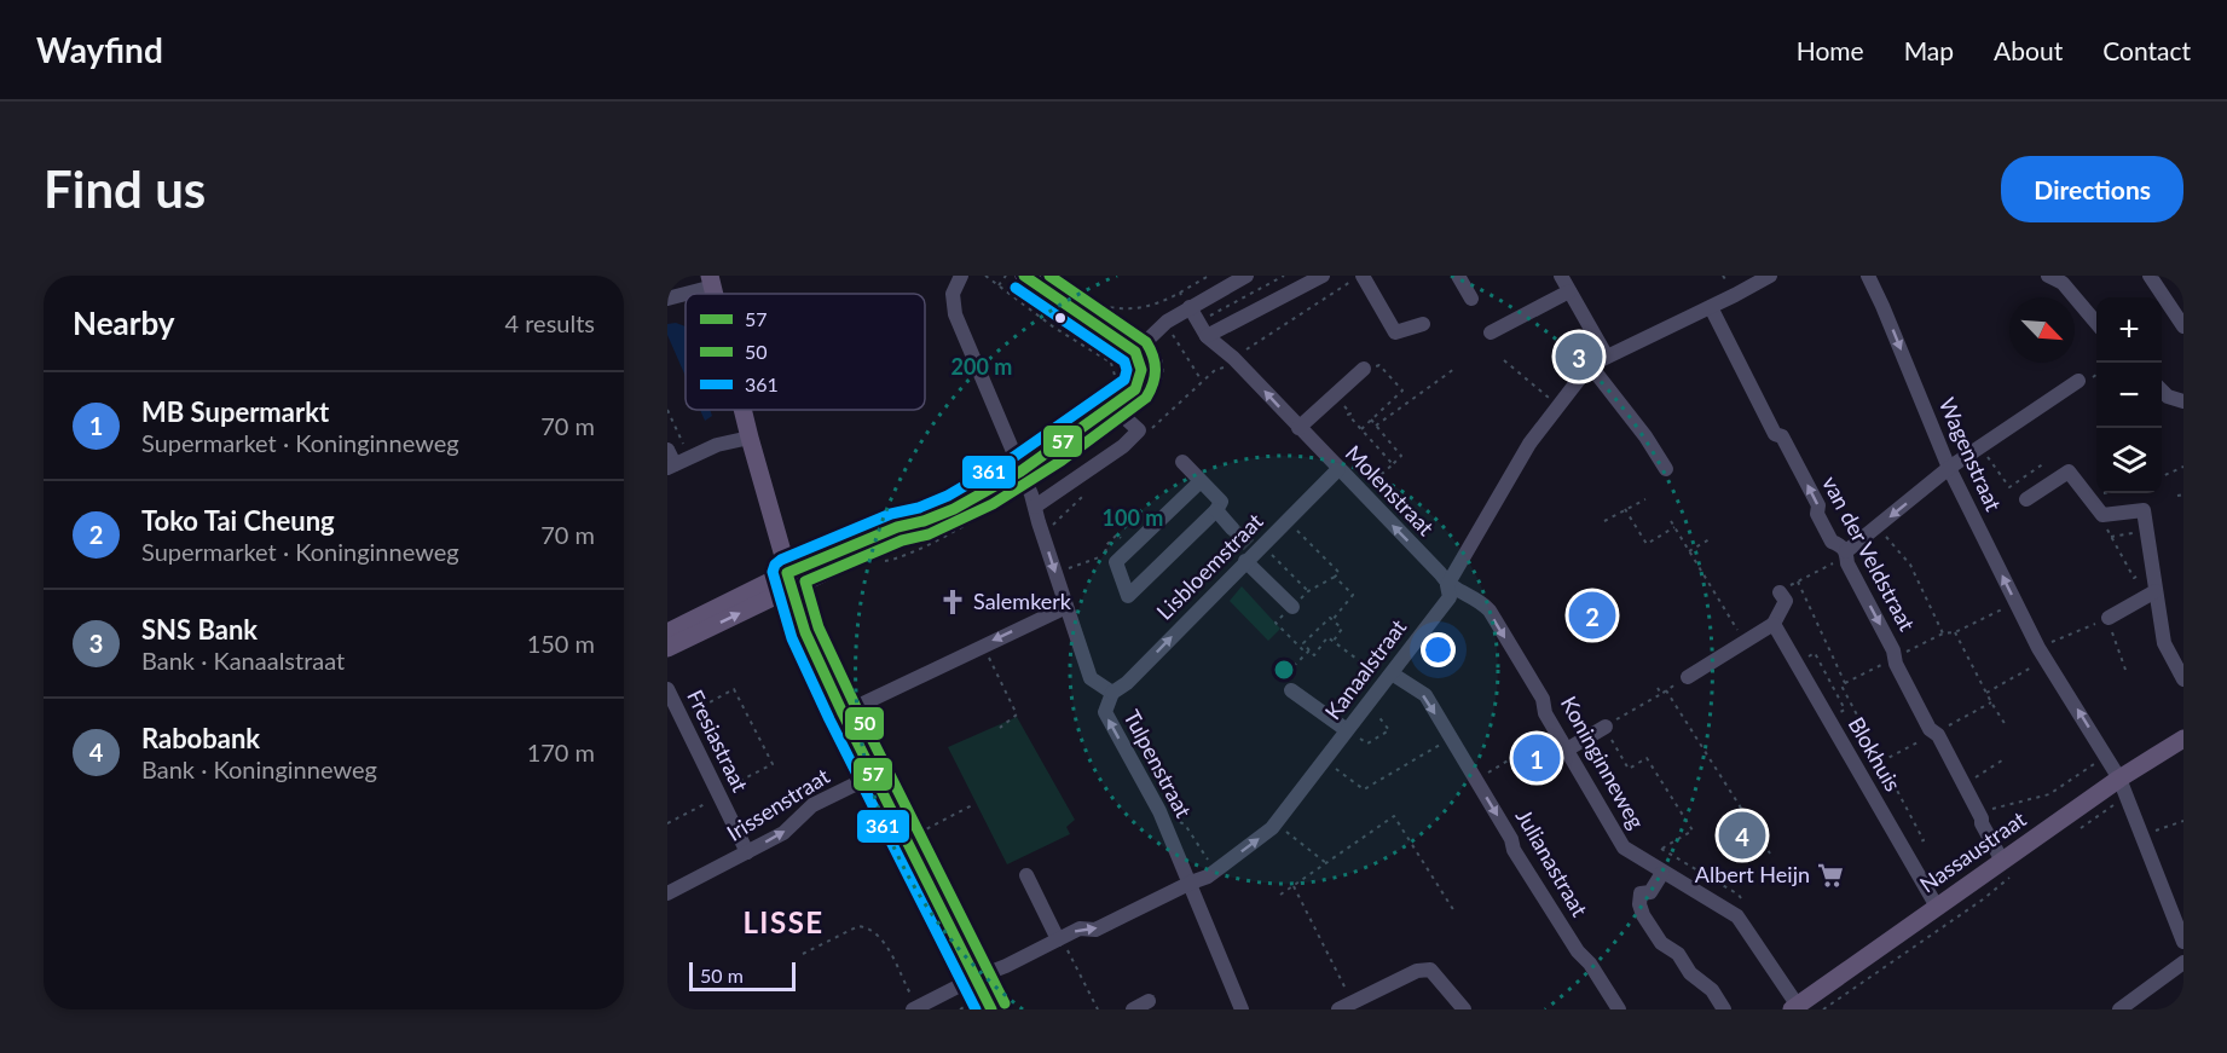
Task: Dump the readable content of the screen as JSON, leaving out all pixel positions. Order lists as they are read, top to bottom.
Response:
{
  "streets": {
    "main road": ["Nassaustraat"],
    "street": [
      "Wagenstraat",
      "Molenstraat",
      "van der Veldstraat",
      "Lisbloemstraat",
      "Kanaalstraat",
      "Fresiastraat",
      "Blokhuis",
      "Koninginneweg",
      "Tulpenstraat",
      "Irissenstraat",
      "Julianastraat"
    ]
  },
  "crossings": [
    ["Wagenstraat", "Nassaustraat"],
    ["Molenstraat", "Lisbloemstraat"],
    ["Molenstraat", "Kanaalstraat"],
    ["Molenstraat", "Koninginneweg"],
    ["van der Veldstraat", "Kanaalstraat"],
    ["van der Veldstraat", "Nassaustraat"],
    ["Lisbloemstraat", "Tulpenstraat"],
    ["Kanaalstraat", "Koninginneweg"],
    ["Kanaalstraat", "Tulpenstraat"],
    ["Kanaalstraat", "Julianastraat"],
    ["Fresiastraat", "Irissenstraat"],
    ["Blokhuis", "Nassaustraat"],
    ["Koninginneweg", "Nassaustraat"]
  ],
  "one_way": ["Molenstraat", "Irissenstraat", "Julianastraat"],
  "districts": ["LISSE"],
  "places": {
    "church": ["Salemkerk"],
    "supermarket": ["Albert Heijn"]
  },
  "lines": ["transit line 57", "transit line 50", "transit line 361"],
  "legend": ["57", "50", "361"],
  "scale_bar": "50 m",
  "north": "bottom right",
  "page": {
    "header": "Wayfind",
    "nav": [
      "Home",
      "Map",
      "About",
      "Contact"
    ],
    "buttons": "Directions",
    "title": "Find us",
    "heading": ["Nearby", "4 results"],
    "map_buttons": ["+", "−"],
    "pins": [
      "3",
      "2",
      "1",
      "4"
    ],
    "list": [
      {
        "mark": "1",
        "name": "MB Supermarkt",
        "note": "Supermarket · Koninginneweg",
        "value": "70 m"
      },
      {
        "mark": "2",
        "name": "Toko Tai Cheung",
        "note": "Supermarket · Koninginneweg",
        "value": "70 m"
      },
      {
        "mark": "3",
        "name": "SNS Bank",
        "note": "Bank · Kanaalstraat",
        "value": "150 m"
      },
      {
        "mark": "4",
        "name": "Rabobank",
        "note": "Bank · Koninginneweg",
        "value": "170 m"
      }
    ],
    "scale": "50 m"
  },
  "rings": ["200 m", "100 m"]
}
